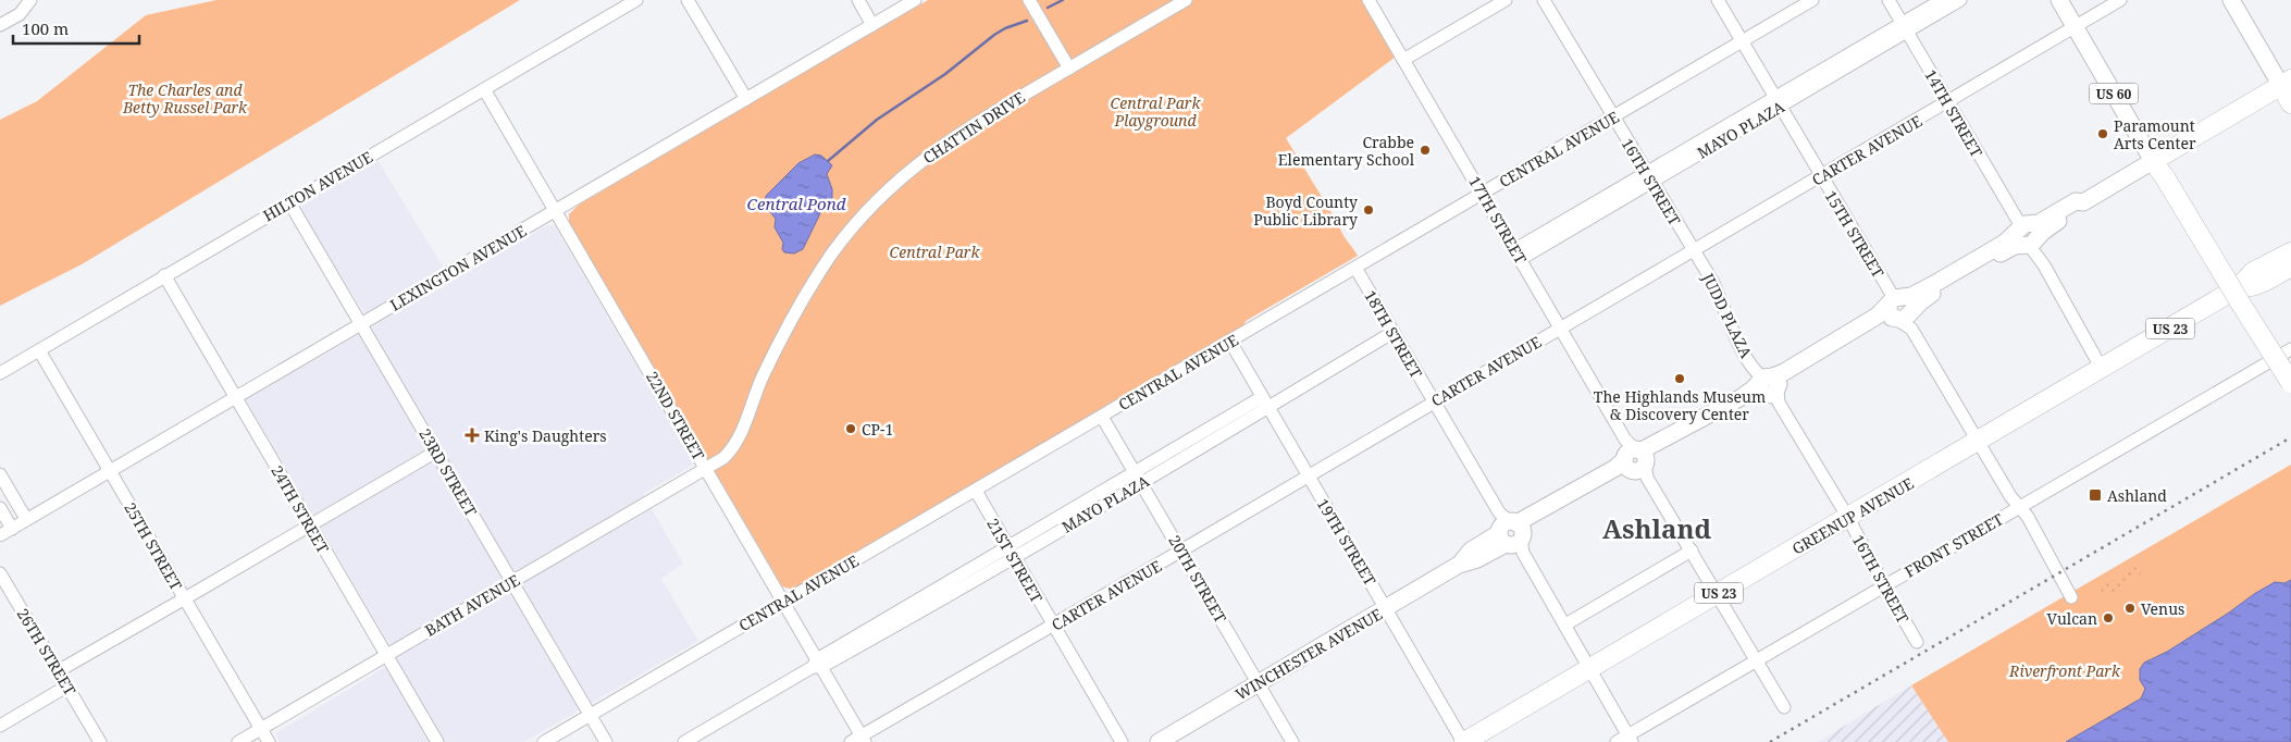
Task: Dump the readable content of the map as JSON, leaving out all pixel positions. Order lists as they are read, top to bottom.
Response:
{
  "streets": {
    "highway": ["US 23", "GREENUP AVENUE", "WINCHESTER AVENUE"],
    "main road": ["US 60"],
    "street": [
      "14TH STREET",
      "CHATTIN DRIVE",
      "MAYO PLAZA",
      "CENTRAL AVENUE",
      "CARTER AVENUE",
      "16TH STREET",
      "HILTON AVENUE",
      "17TH STREET",
      "15TH STREET",
      "LEXINGTON AVENUE",
      "JUDD PLAZA",
      "18TH STREET",
      "22ND STREET",
      "23RD STREET",
      "24TH STREET",
      "19TH STREET",
      "FRONT STREET",
      "25TH STREET",
      "21ST STREET",
      "20TH STREET",
      "BATH AVENUE",
      "26TH STREET"
    ]
  },
  "crossings": [
    ["US 60", "CARTER AVENUE"],
    ["US 60", "WINCHESTER AVENUE"],
    ["14TH STREET", "MAYO PLAZA"],
    ["14TH STREET", "CARTER AVENUE"],
    ["14TH STREET", "GREENUP AVENUE"],
    ["14TH STREET", "WINCHESTER AVENUE"],
    ["CHATTIN DRIVE", "22ND STREET"],
    ["CHATTIN DRIVE", "BATH AVENUE"],
    ["MAYO PLAZA", "16TH STREET"],
    ["MAYO PLAZA", "17TH STREET"],
    ["MAYO PLAZA", "15TH STREET"],
    ["MAYO PLAZA", "18TH STREET"],
    ["MAYO PLAZA", "22ND STREET"],
    ["MAYO PLAZA", "19TH STREET"],
    ["MAYO PLAZA", "21ST STREET"],
    ["MAYO PLAZA", "20TH STREET"],
    ["CENTRAL AVENUE", "16TH STREET"],
    ["CENTRAL AVENUE", "17TH STREET"],
    ["CENTRAL AVENUE", "15TH STREET"],
    ["CENTRAL AVENUE", "18TH STREET"],
    ["CENTRAL AVENUE", "22ND STREET"],
    ["CENTRAL AVENUE", "23RD STREET"],
    ["CENTRAL AVENUE", "19TH STREET"],
    ["CENTRAL AVENUE", "21ST STREET"],
    ["CENTRAL AVENUE", "20TH STREET"],
    ["CARTER AVENUE", "16TH STREET"],
    ["CARTER AVENUE", "17TH STREET"],
    ["CARTER AVENUE", "15TH STREET"],
    ["CARTER AVENUE", "JUDD PLAZA"],
    ["CARTER AVENUE", "18TH STREET"],
    ["CARTER AVENUE", "22ND STREET"],
    ["CARTER AVENUE", "19TH STREET"],
    ["CARTER AVENUE", "21ST STREET"],
    ["CARTER AVENUE", "20TH STREET"],
    ["16TH STREET", "JUDD PLAZA"],
    ["16TH STREET", "GREENUP AVENUE"],
    ["16TH STREET", "FRONT STREET"],
    ["16TH STREET", "WINCHESTER AVENUE"],
    ["HILTON AVENUE", "22ND STREET"],
    ["HILTON AVENUE", "23RD STREET"],
    ["HILTON AVENUE", "24TH STREET"],
    ["HILTON AVENUE", "25TH STREET"],
    ["17TH STREET", "GREENUP AVENUE"],
    ["17TH STREET", "FRONT STREET"],
    ["17TH STREET", "WINCHESTER AVENUE"],
    ["15TH STREET", "GREENUP AVENUE"],
    ["15TH STREET", "FRONT STREET"],
    ["15TH STREET", "WINCHESTER AVENUE"],
    ["LEXINGTON AVENUE", "22ND STREET"],
    ["LEXINGTON AVENUE", "23RD STREET"],
    ["LEXINGTON AVENUE", "24TH STREET"],
    ["LEXINGTON AVENUE", "25TH STREET"],
    ["JUDD PLAZA", "WINCHESTER AVENUE"],
    ["18TH STREET", "GREENUP AVENUE"],
    ["18TH STREET", "FRONT STREET"],
    ["18TH STREET", "WINCHESTER AVENUE"],
    ["22ND STREET", "BATH AVENUE"],
    ["23RD STREET", "BATH AVENUE"],
    ["24TH STREET", "BATH AVENUE"],
    ["GREENUP AVENUE", "19TH STREET"],
    ["19TH STREET", "WINCHESTER AVENUE"],
    ["25TH STREET", "BATH AVENUE"],
    ["20TH STREET", "WINCHESTER AVENUE"]
  ],
  "districts": ["Ashland"],
  "water": ["Central Pond"],
  "parks": [
    "The Charles and Betty Russel Park",
    "Central Park Playground",
    "Central Park",
    "Riverfront Park"
  ],
  "places": {
    "other": [
      "Paramount Arts Center",
      "Crabbe Elementary School",
      "Boyd County Public Library",
      "The Highlands Museum & Discovery Center",
      "CP-1",
      "Venus",
      "Vulcan"
    ],
    "health": ["King's Daughters"],
    "transit": ["Ashland"]
  },
  "scale_bar": "100 m"
}
